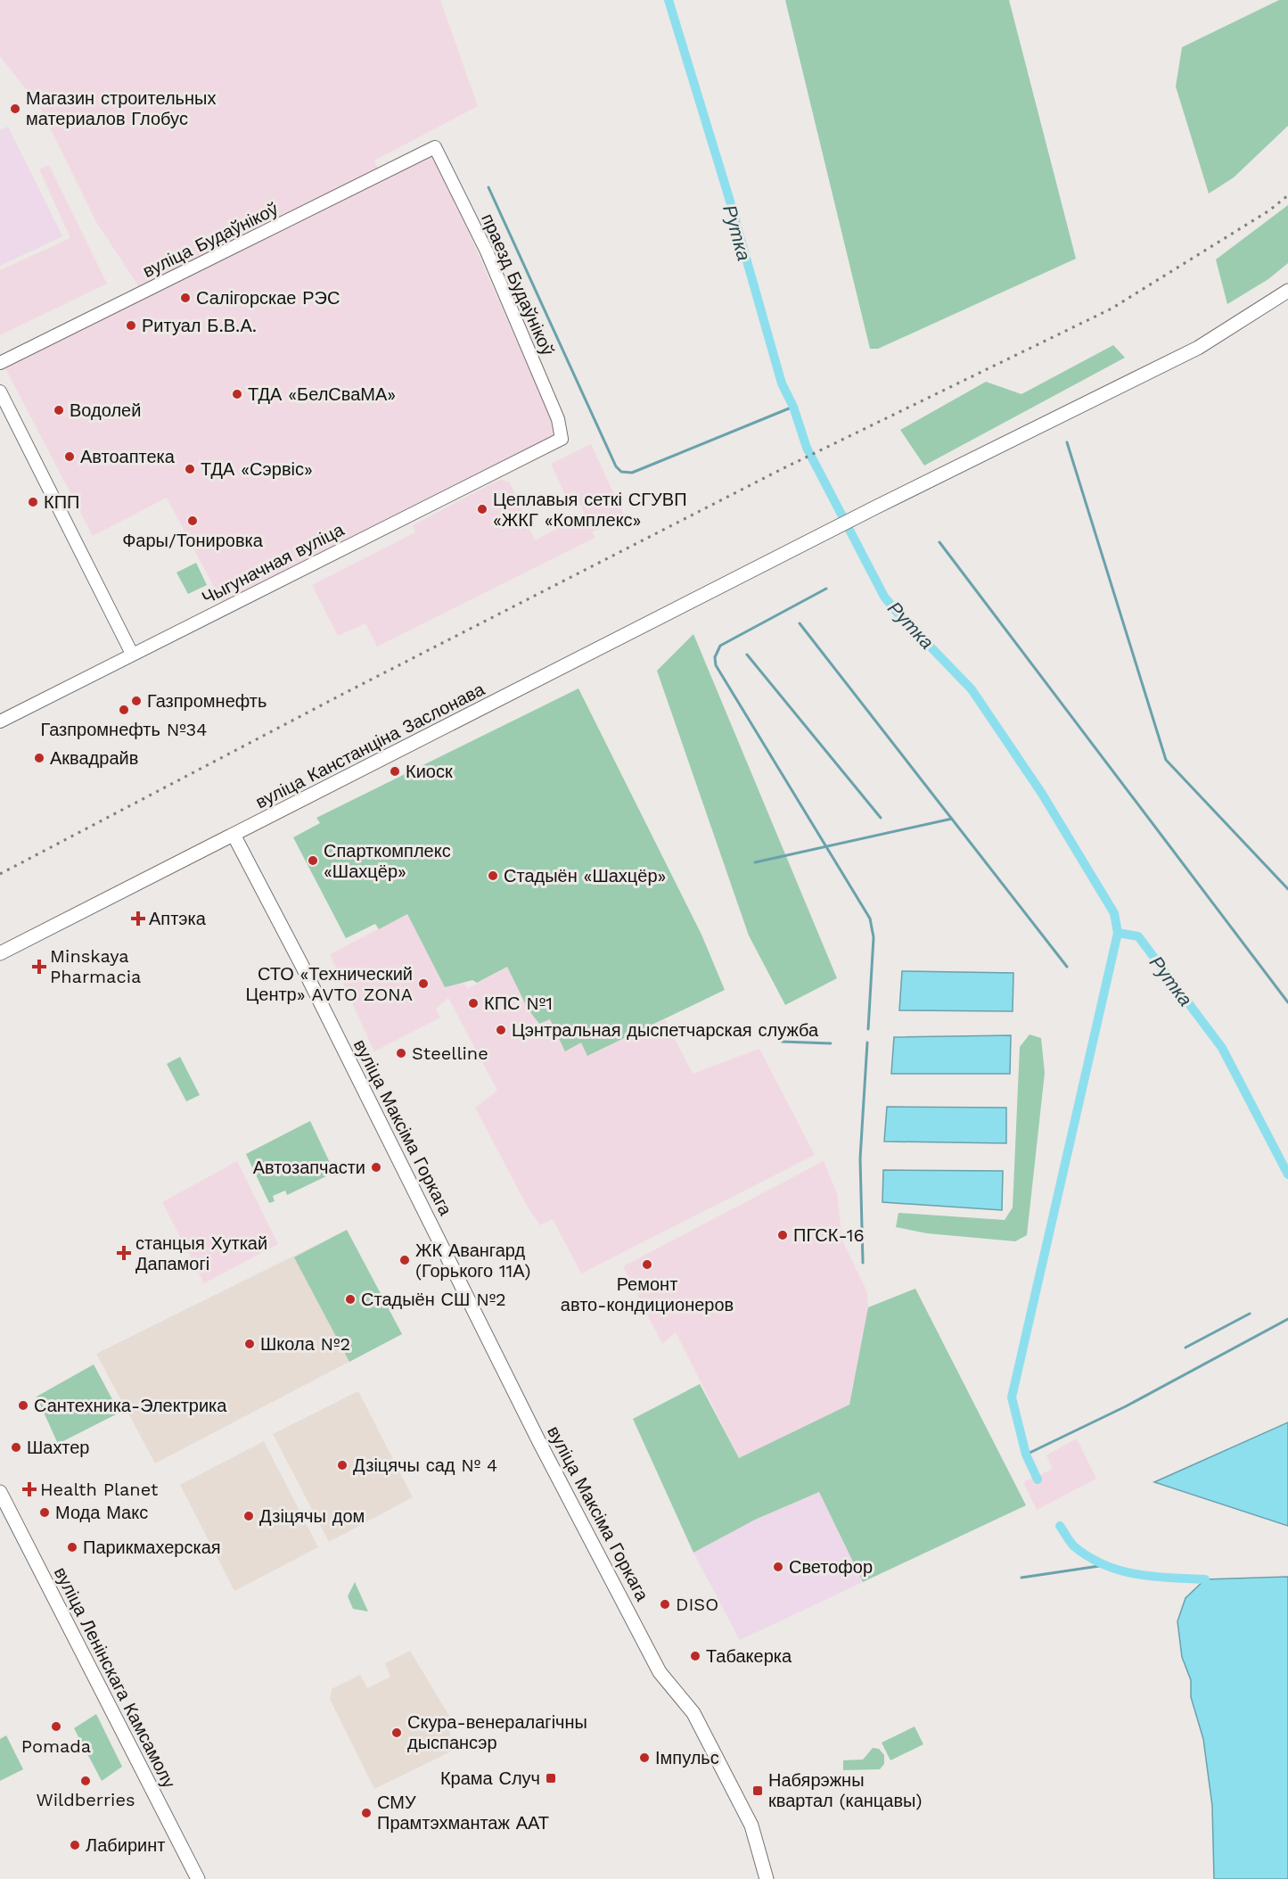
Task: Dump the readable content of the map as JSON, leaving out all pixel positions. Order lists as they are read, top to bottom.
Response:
{
  "streets": {
    "main road": ["вуліца Канстанціна Заслонава", "вуліца Максіма Горкага", "вуліца Ленінскага Камсамолу"],
    "street": ["вуліца Будаўнікоў", "праезд Будаўнікоў", "Чыгуначная вуліца"]
  },
  "crossings": [
    ["вуліца Будаўнікоў", "праезд Будаўнікоў"],
    ["праезд Будаўнікоў", "Чыгуначная вуліца"],
    ["вуліца Канстанціна Заслонава", "вуліца Максіма Горкага"]
  ],
  "water": ["Рутка"],
  "places": {
    "other": [
      "Магазин строительных материалов Глобус",
      "Салігорскае РЭС",
      "Ритуал Б.В.А.",
      "ТДА «БелСваМА»",
      "Водолей",
      "Автоаптека",
      "ТДА «Сэрвіс»",
      "КПП",
      "Цеплавыя сеткі СГУВП «ЖКГ «Комплекс»",
      "Фары/Тонировка",
      "Газпромнефть",
      "Газпромнефть №34",
      "Аквадрайв",
      "Киоск",
      "Спарткомплекс «Шахцёр»",
      "Стадыён «Шахцёр»",
      "СТО «Технический Центр» AVTO ZONA",
      "КПС №1",
      "Цэнтральная дыспетчарская служба",
      "Steelline",
      "Автозапчасти",
      "ПГСК-16",
      "ЖК Авангард (Горького 11А)",
      "Ремонт авто-кондиционеров",
      "Стадыён СШ №2",
      "Школа №2",
      "Сантехника-Электрика",
      "Шахтер",
      "Дзіцячы сад № 4",
      "Мода Макс",
      "Дзіцячы дом",
      "Парикмахерская",
      "Светофор",
      "DISO",
      "Табакерка",
      "Pomada",
      "Скура-венералагічны дыспансэр",
      "Імпульс",
      "Wildberries",
      "СМУ Прамтэхмантаж ААТ",
      "Лабиринт"
    ],
    "health": [
      "Аптэка",
      "Minskaya Pharmacia",
      "станцыя Хуткай Дапамогі",
      "Health Planet"
    ],
    "transit": ["Крама Случ", "Набярэжны квартал (канцавы)"]
  }
}
